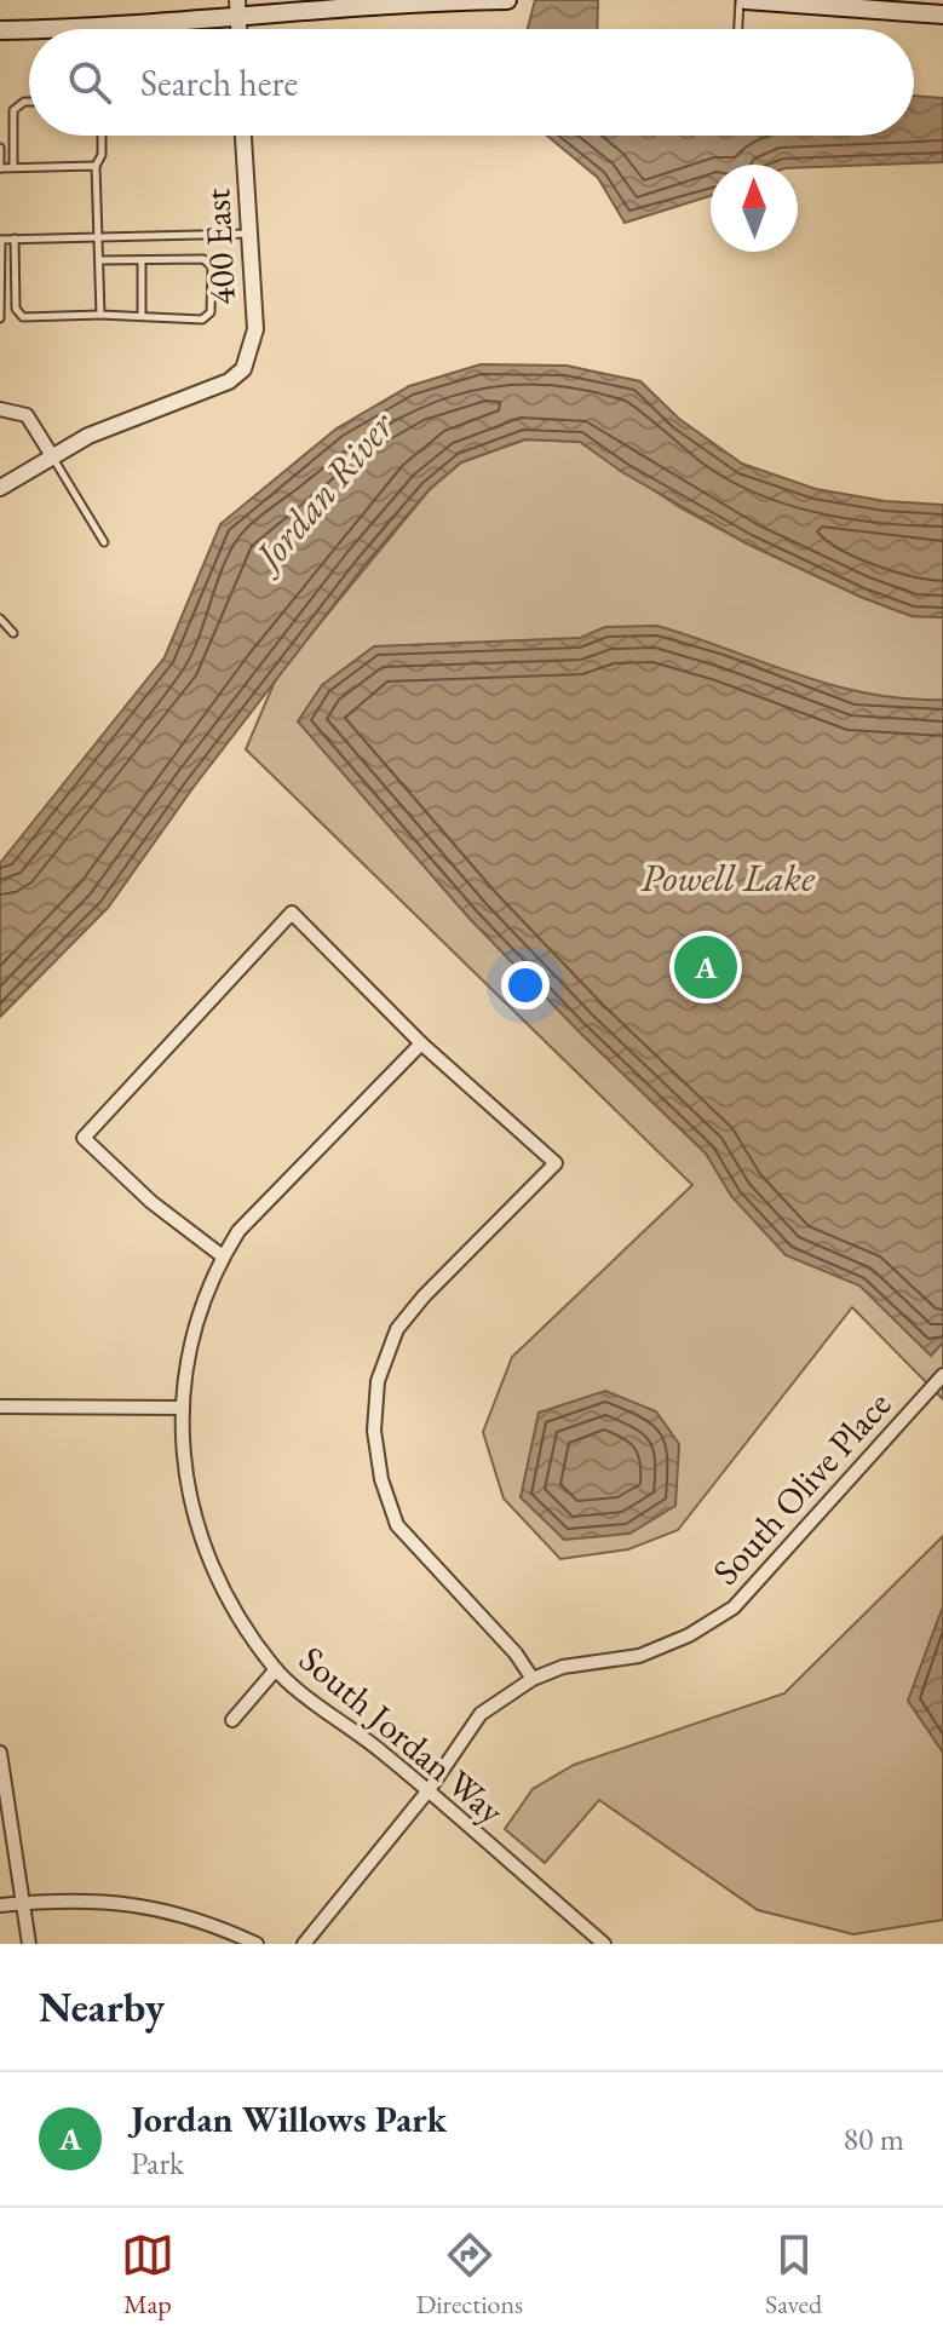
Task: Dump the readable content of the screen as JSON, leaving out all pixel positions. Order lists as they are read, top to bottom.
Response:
{
  "streets": {
    "street": ["400 East", "South Olive Place", "South Jordan Way"]
  },
  "crossings": [
    ["South Olive Place", "South Jordan Way"]
  ],
  "water": ["Jordan River", "Powell Lake"],
  "north": "top",
  "page": {
    "search": "Search here",
    "pins": "A",
    "heading": "Nearby",
    "list": [
      {
        "mark": "A",
        "name": "Jordan Willows Park",
        "note": "Park",
        "value": "80 m"
      }
    ],
    "nav": ["Map", "Directions", "Saved"]
  }
}
